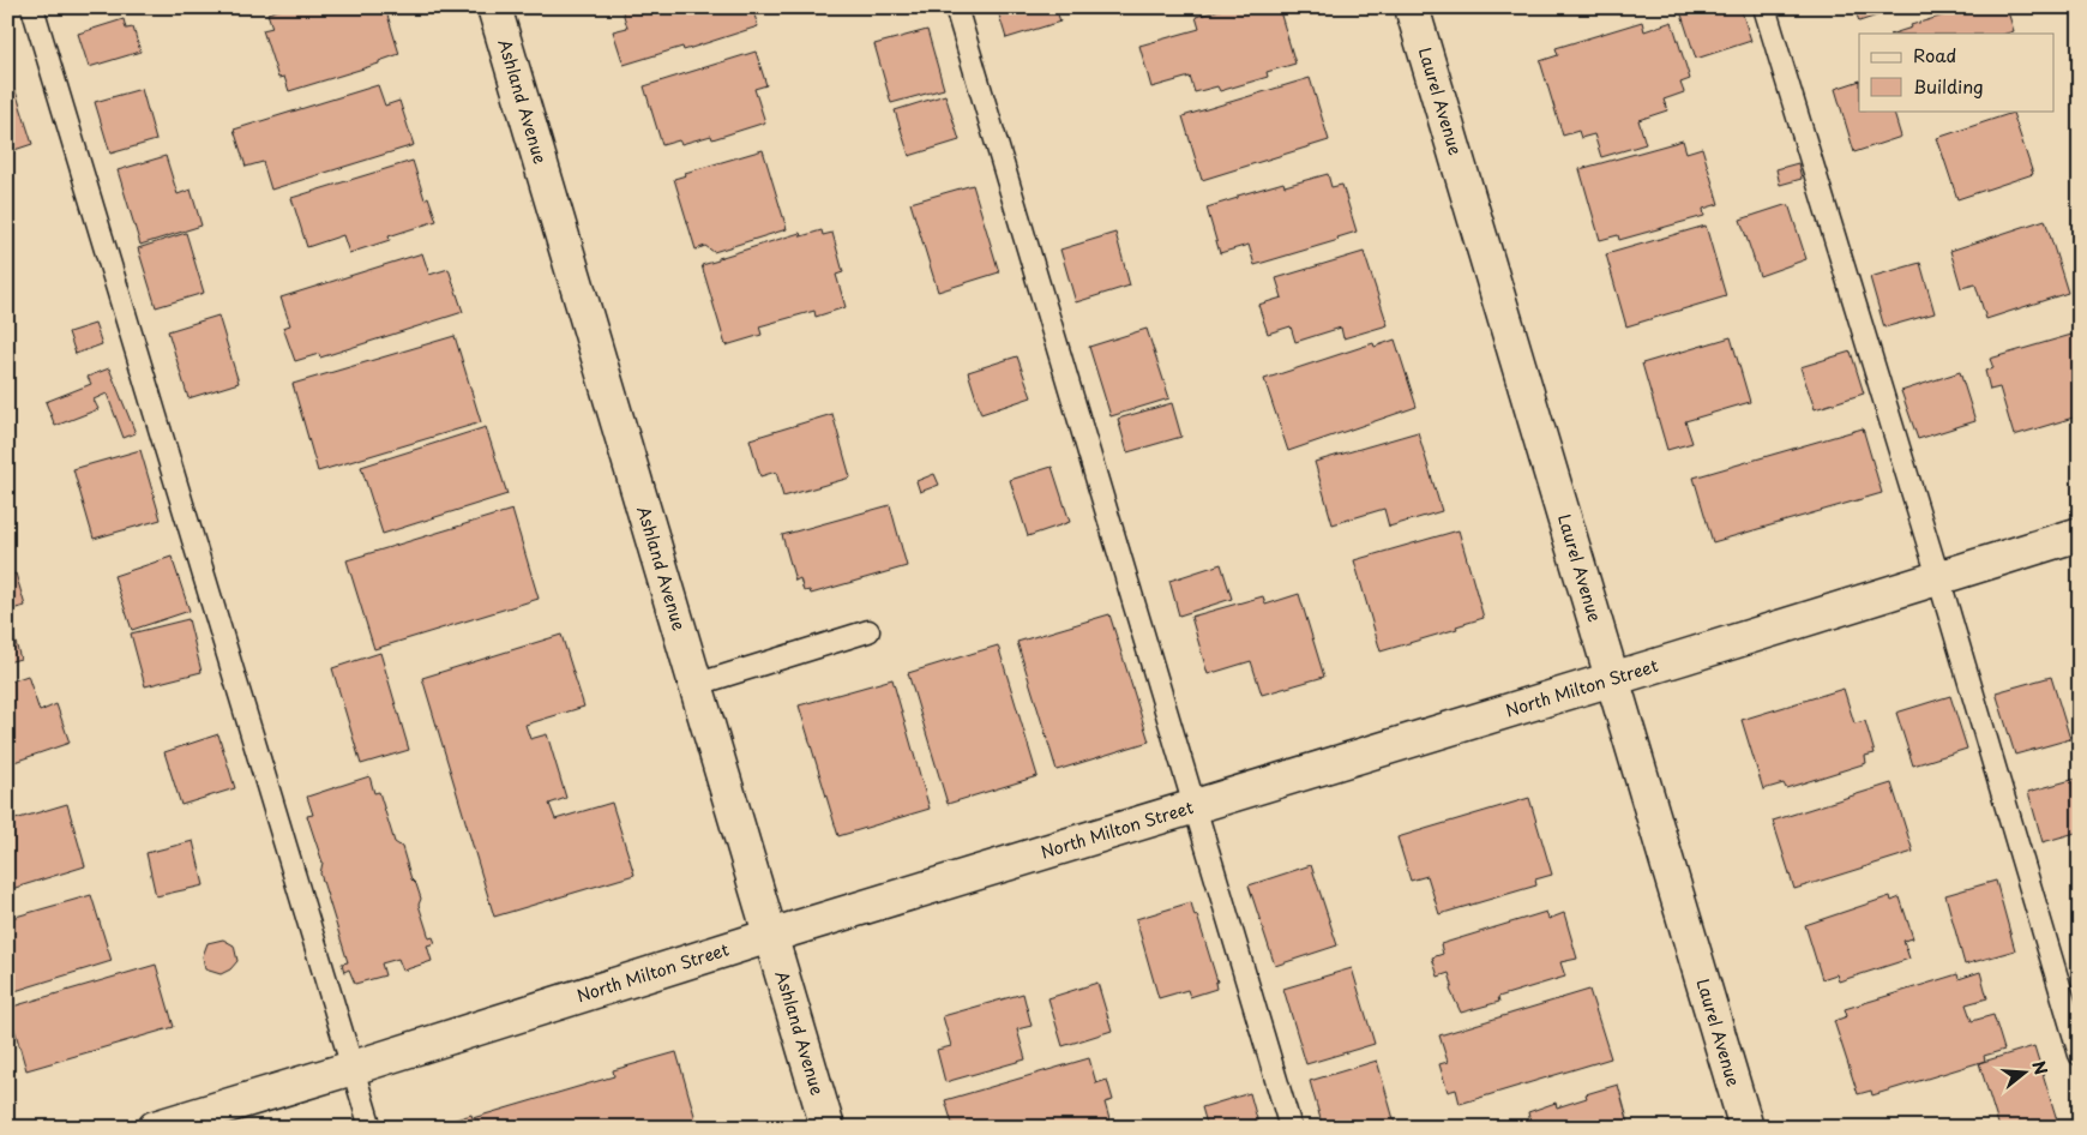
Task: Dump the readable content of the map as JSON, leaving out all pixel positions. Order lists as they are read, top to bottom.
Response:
{
  "streets": {
    "street": ["Ashland Avenue", "Laurel Avenue", "North Milton Street"]
  },
  "crossings": [
    ["Ashland Avenue", "North Milton Street"],
    ["Laurel Avenue", "North Milton Street"]
  ],
  "legend": ["Road", "Building"],
  "north": "right"
}
